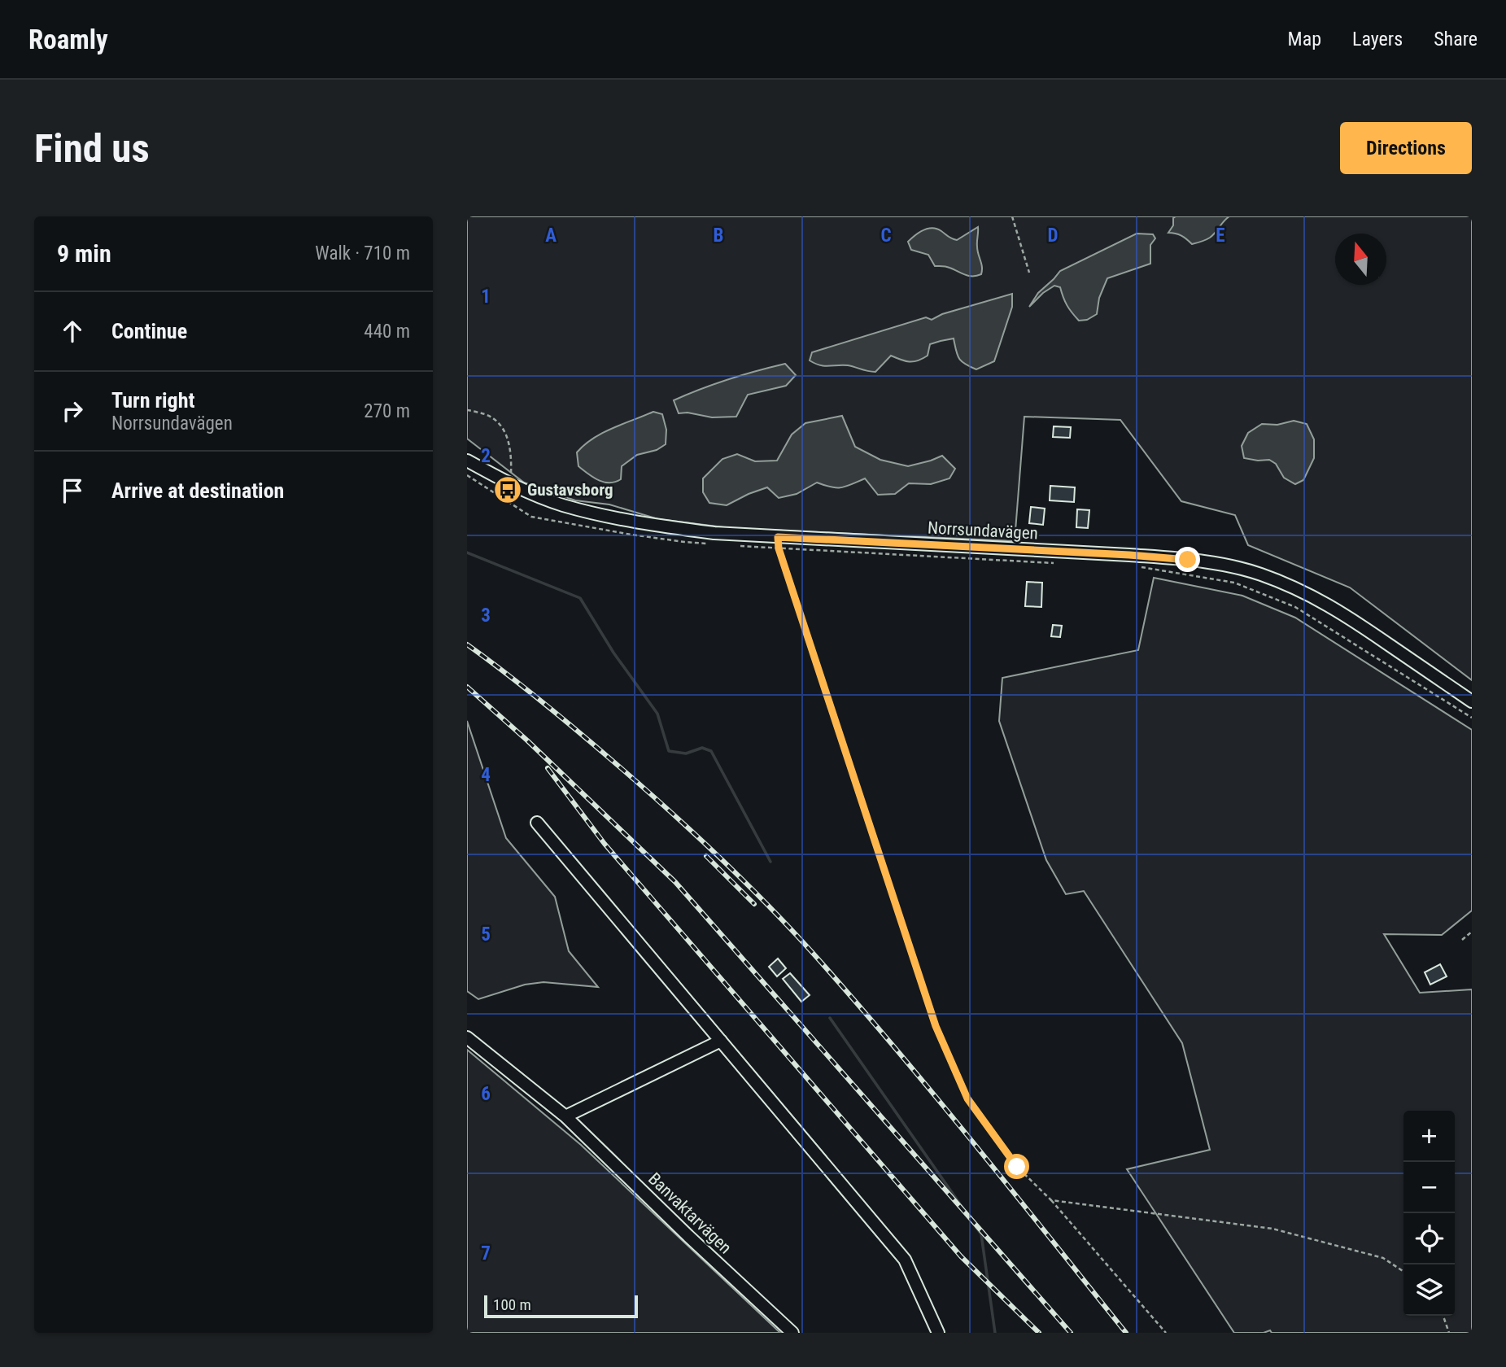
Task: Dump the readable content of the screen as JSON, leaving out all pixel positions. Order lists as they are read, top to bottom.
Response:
{
  "streets": {
    "street": ["Norrsundavägen", "Banvaktarvägen"]
  },
  "places": {
    "bus stop": ["Gustavsborg"]
  },
  "scale_bar": "100 m",
  "north": "top",
  "page": {
    "header": "Roamly",
    "nav": ["Map", "Layers", "Share"],
    "buttons": "Directions",
    "title": "Find us",
    "heading": ["9 min", "Walk · 710 m"],
    "list": [
      ["Continue", "440 m"],
      ["Turn right", "Norrsundavägen", "270 m"],
      "Arrive at destination"
    ],
    "map_buttons": ["+", "−"],
    "scale": "100 m"
  },
  "grid": {
    "columns": [
      "A",
      "B",
      "C",
      "D",
      "E"
    ],
    "rows": [
      "1",
      "2",
      "3",
      "4",
      "5",
      "6",
      "7"
    ]
  }
}
